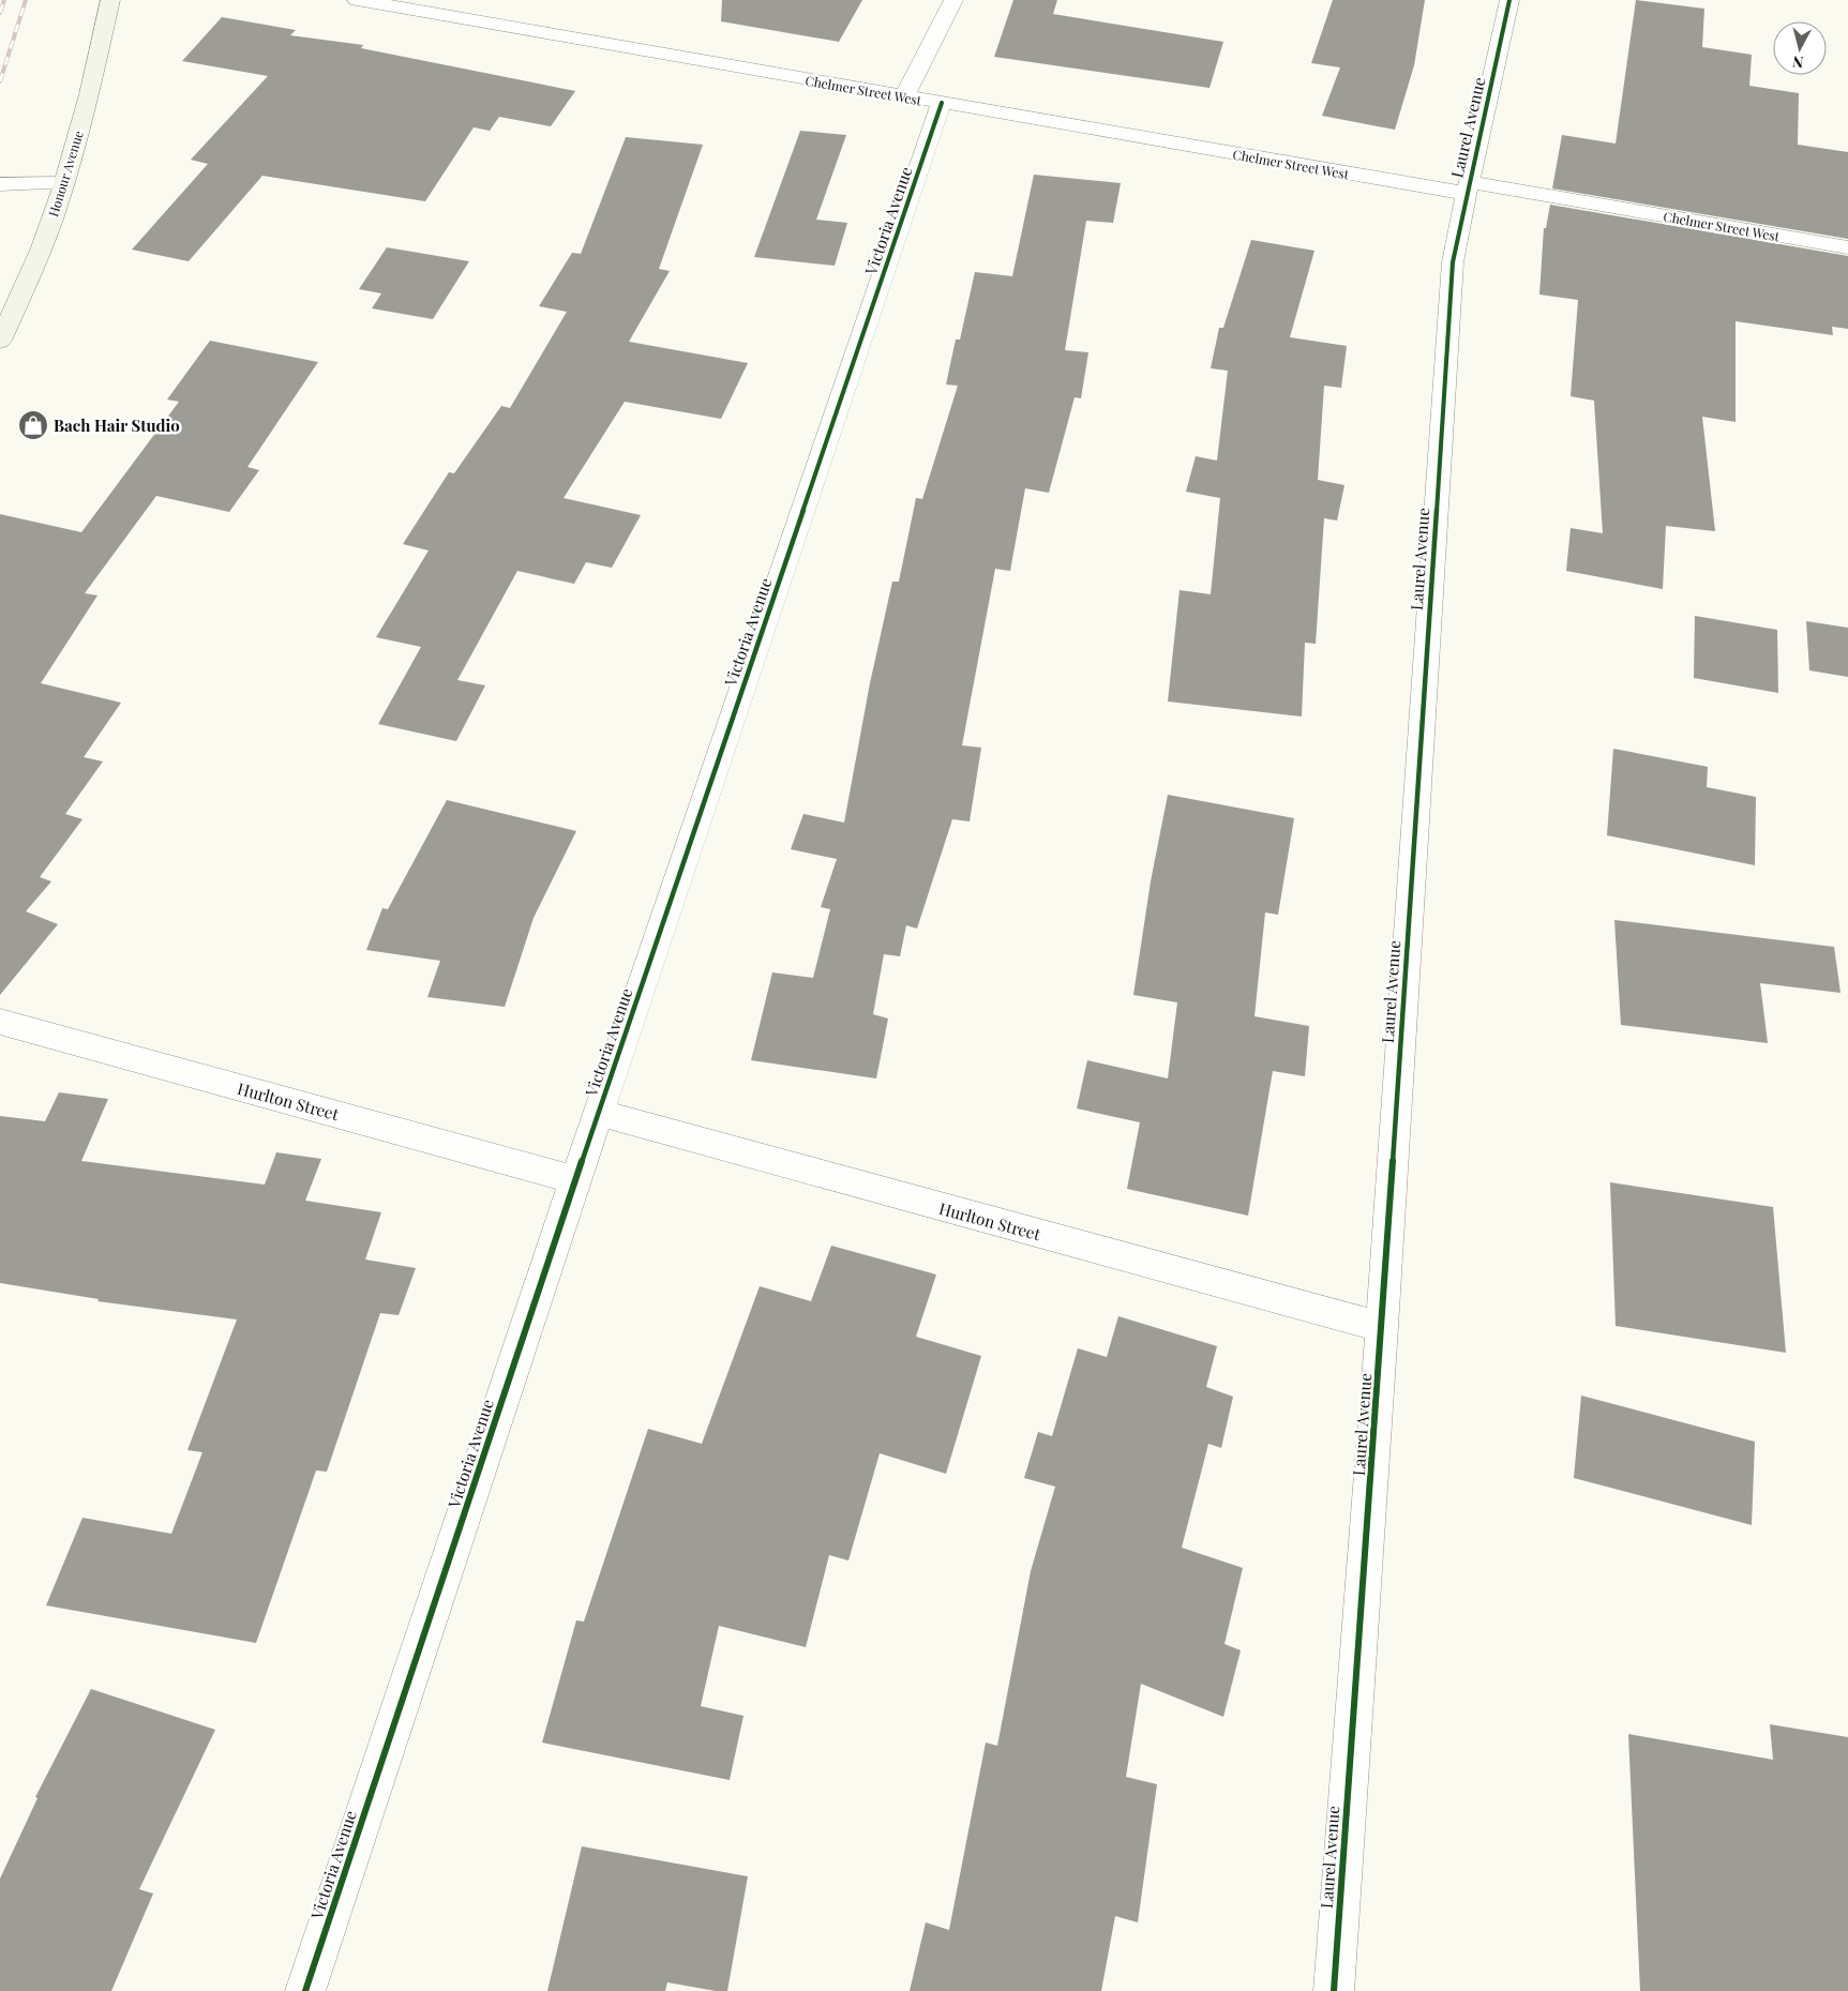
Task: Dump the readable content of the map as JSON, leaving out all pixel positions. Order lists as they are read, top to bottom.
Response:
{
  "streets": {
    "main road": ["Honour Avenue"],
    "street": [
      "Chelmer Street West",
      "Laurel Avenue",
      "Victoria Avenue",
      "Hurlton Street"
    ]
  },
  "crossings": [
    ["Chelmer Street West", "Laurel Avenue"],
    ["Chelmer Street West", "Victoria Avenue"],
    ["Laurel Avenue", "Hurlton Street"],
    ["Victoria Avenue", "Hurlton Street"]
  ],
  "places": {
    "shop": ["Bach Hair Studio"]
  },
  "north": "bottom"
}
